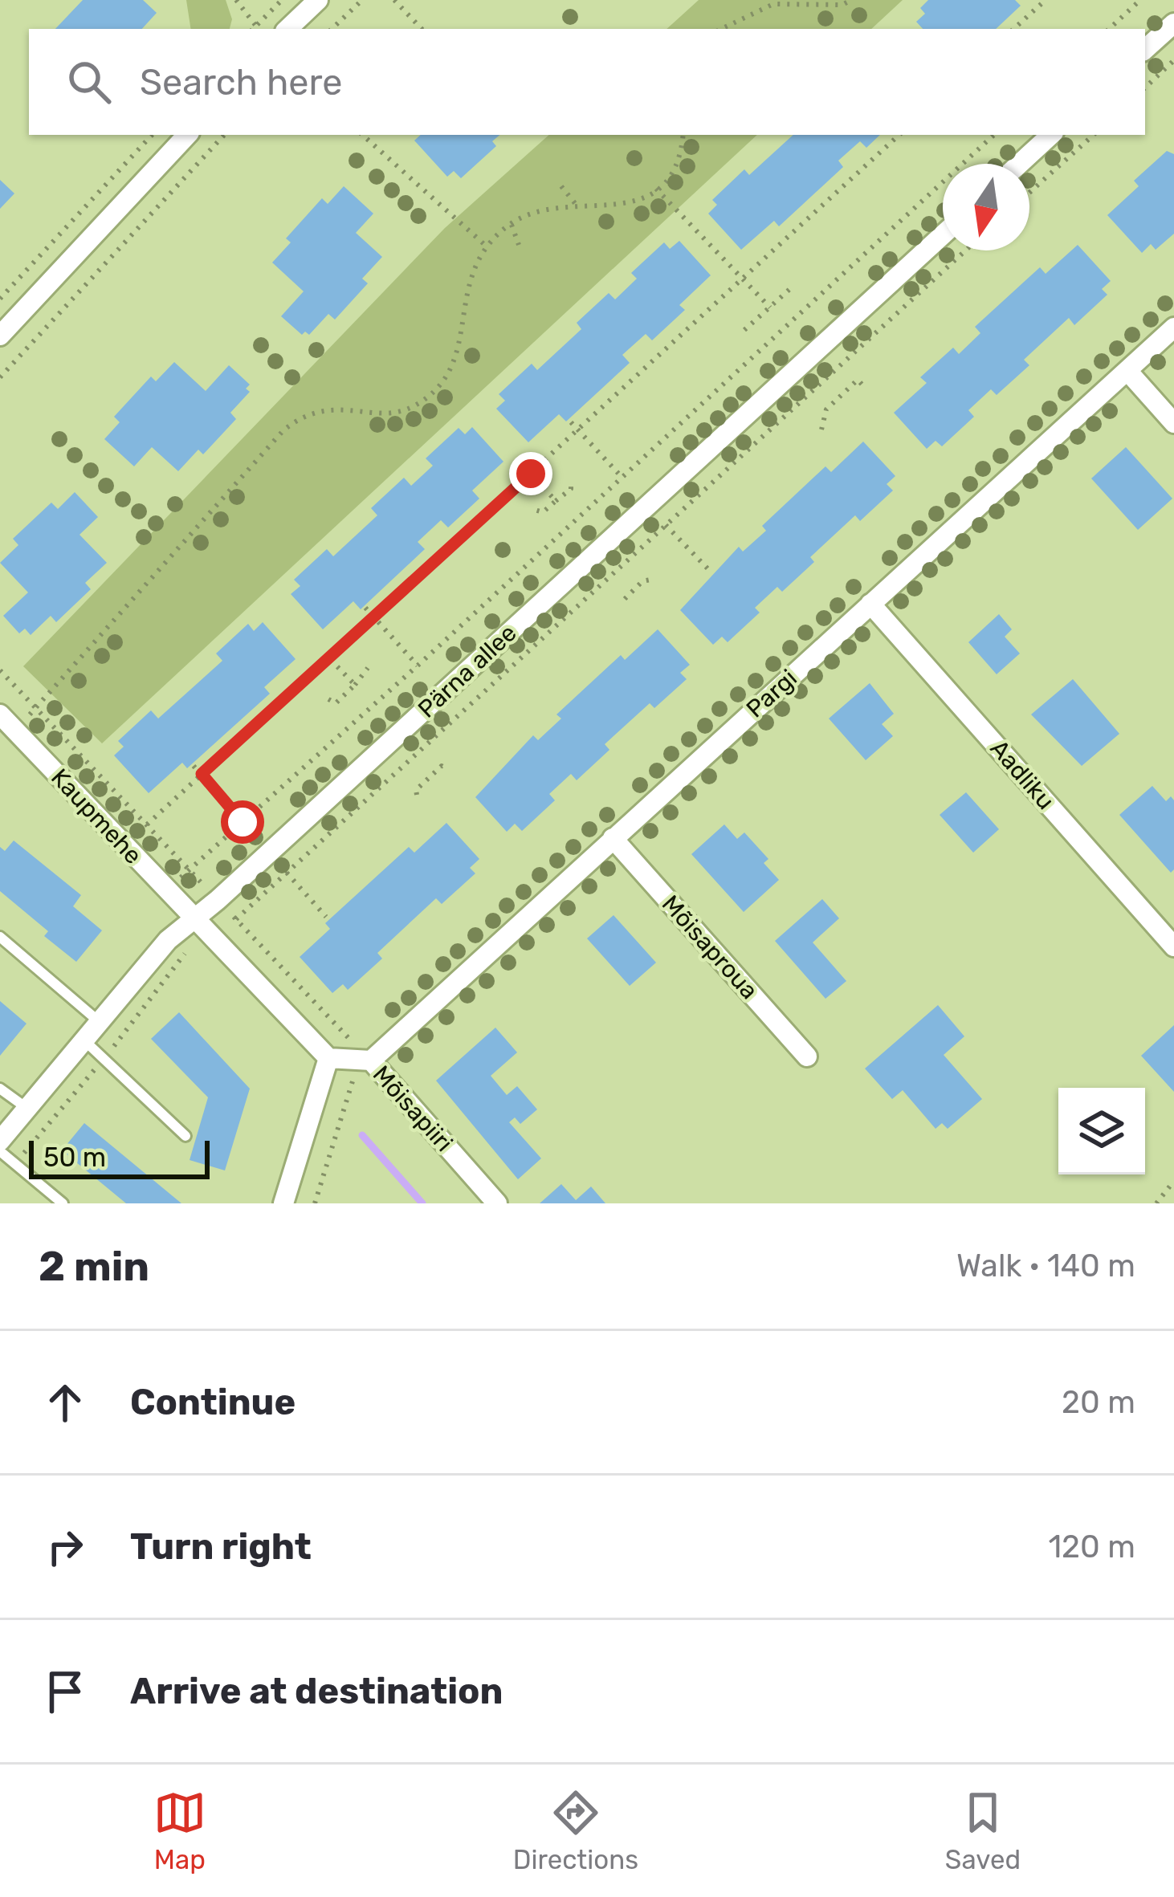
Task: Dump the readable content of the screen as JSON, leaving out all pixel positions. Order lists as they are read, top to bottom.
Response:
{
  "streets": {
    "street": [
      "Pärna allee",
      "Pargi",
      "Aadliku",
      "Kaupmehe",
      "Mõisaproua",
      "Mõisapiiri"
    ]
  },
  "crossings": [
    ["Pärna allee", "Kaupmehe"],
    ["Pargi", "Aadliku"],
    ["Pargi", "Mõisaproua"],
    ["Pargi", "Mõisapiiri"]
  ],
  "scale_bar": "50 m",
  "north": "bottom",
  "page": {
    "search": "Search here",
    "scale": "50 m",
    "heading": ["2 min", "Walk · 140 m"],
    "list": [
      ["Continue", "20 m"],
      ["Turn right", "120 m"],
      "Arrive at destination"
    ],
    "nav": ["Map", "Directions", "Saved"]
  }
}
